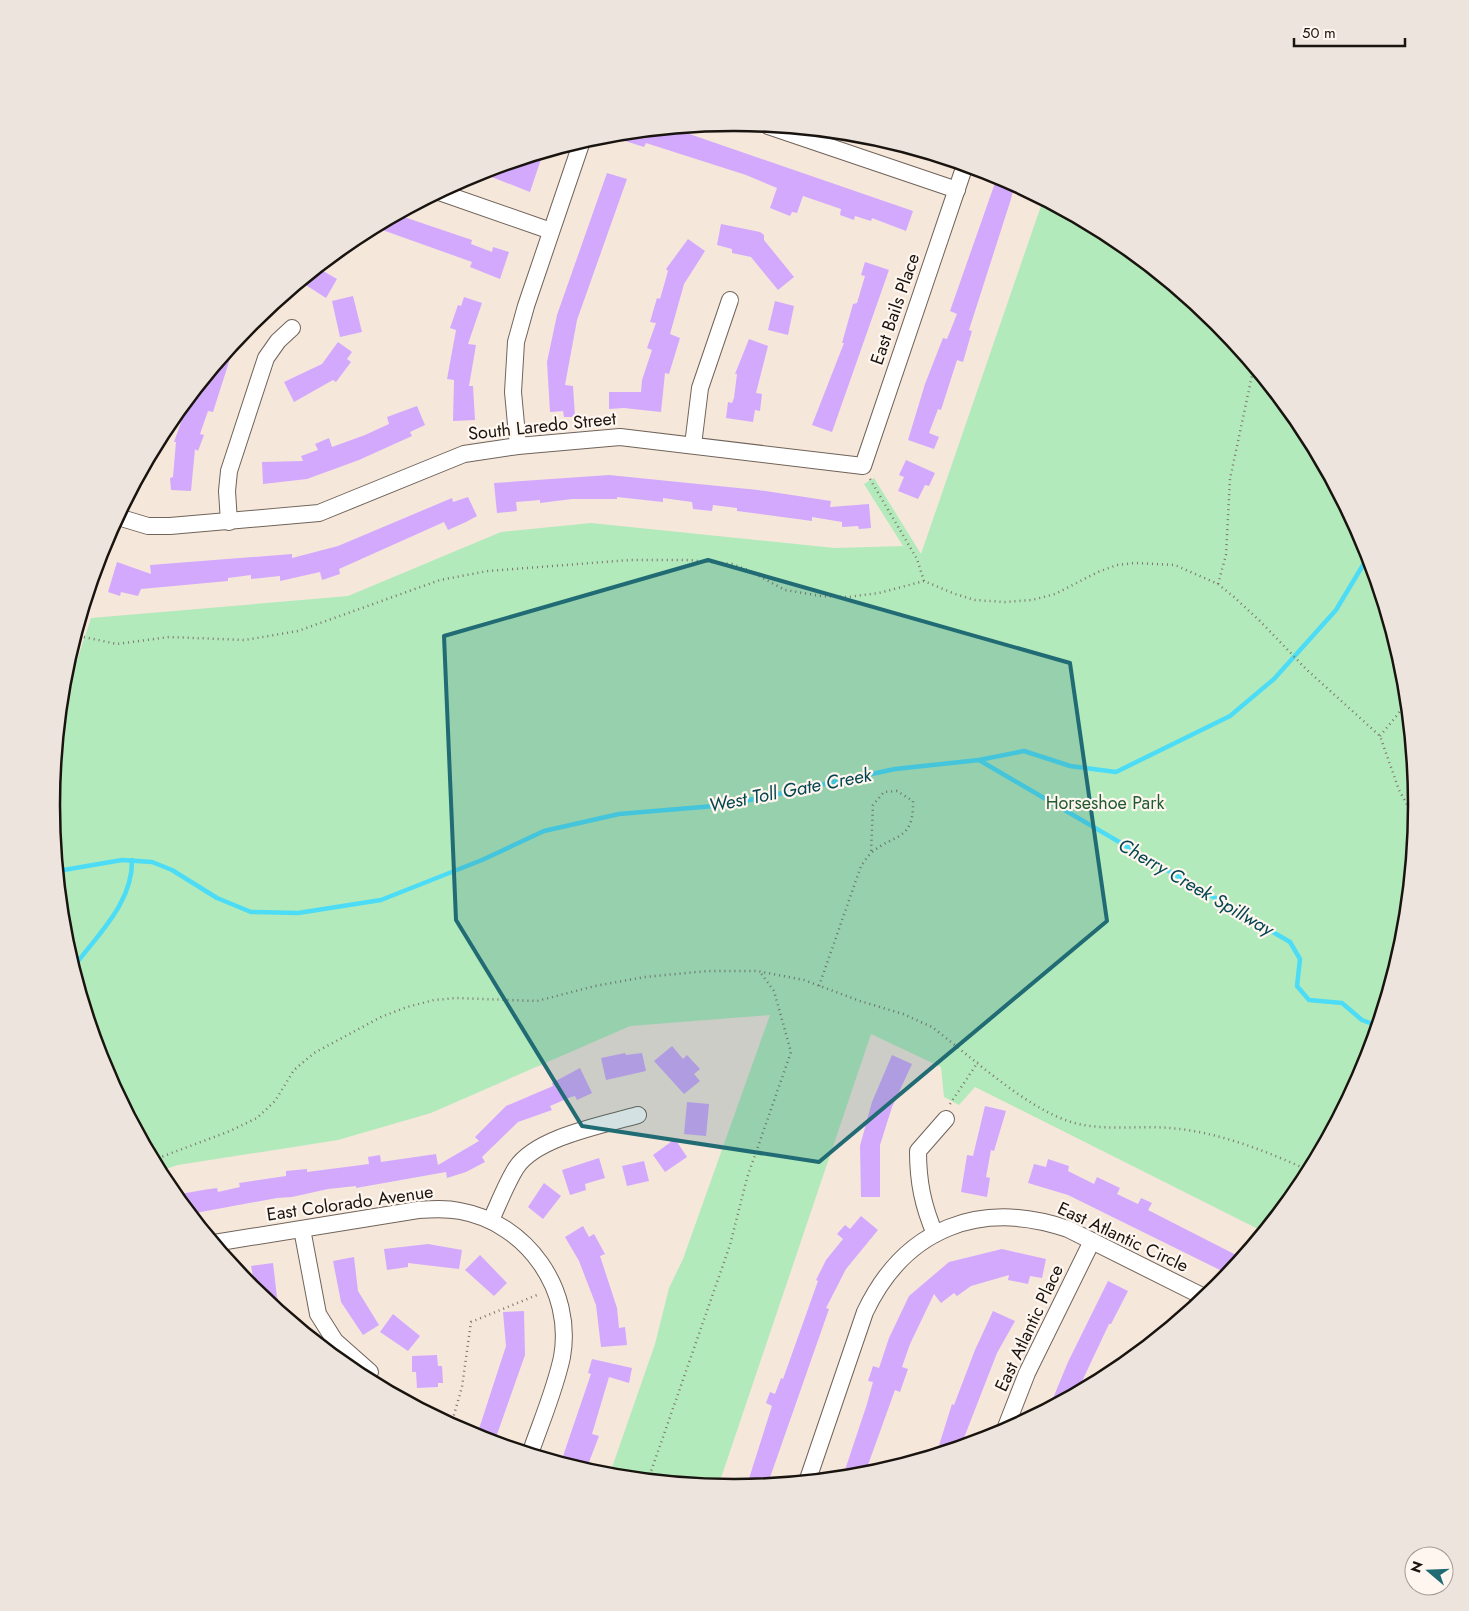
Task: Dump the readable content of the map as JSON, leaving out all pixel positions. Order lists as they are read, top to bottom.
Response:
{
  "streets": {
    "street": [
      "East Bails Place",
      "South Laredo Street",
      "East Colorado Avenue",
      "East Atlantic Circle",
      "East Atlantic Place"
    ]
  },
  "crossings": [
    ["East Bails Place", "South Laredo Street"],
    ["East Atlantic Circle", "East Atlantic Place"]
  ],
  "water": ["West Toll Gate Creek", "Cherry Creek Spillway"],
  "parks": ["Horseshoe Park"],
  "scale_bar": "50 m",
  "north": "left"
}
